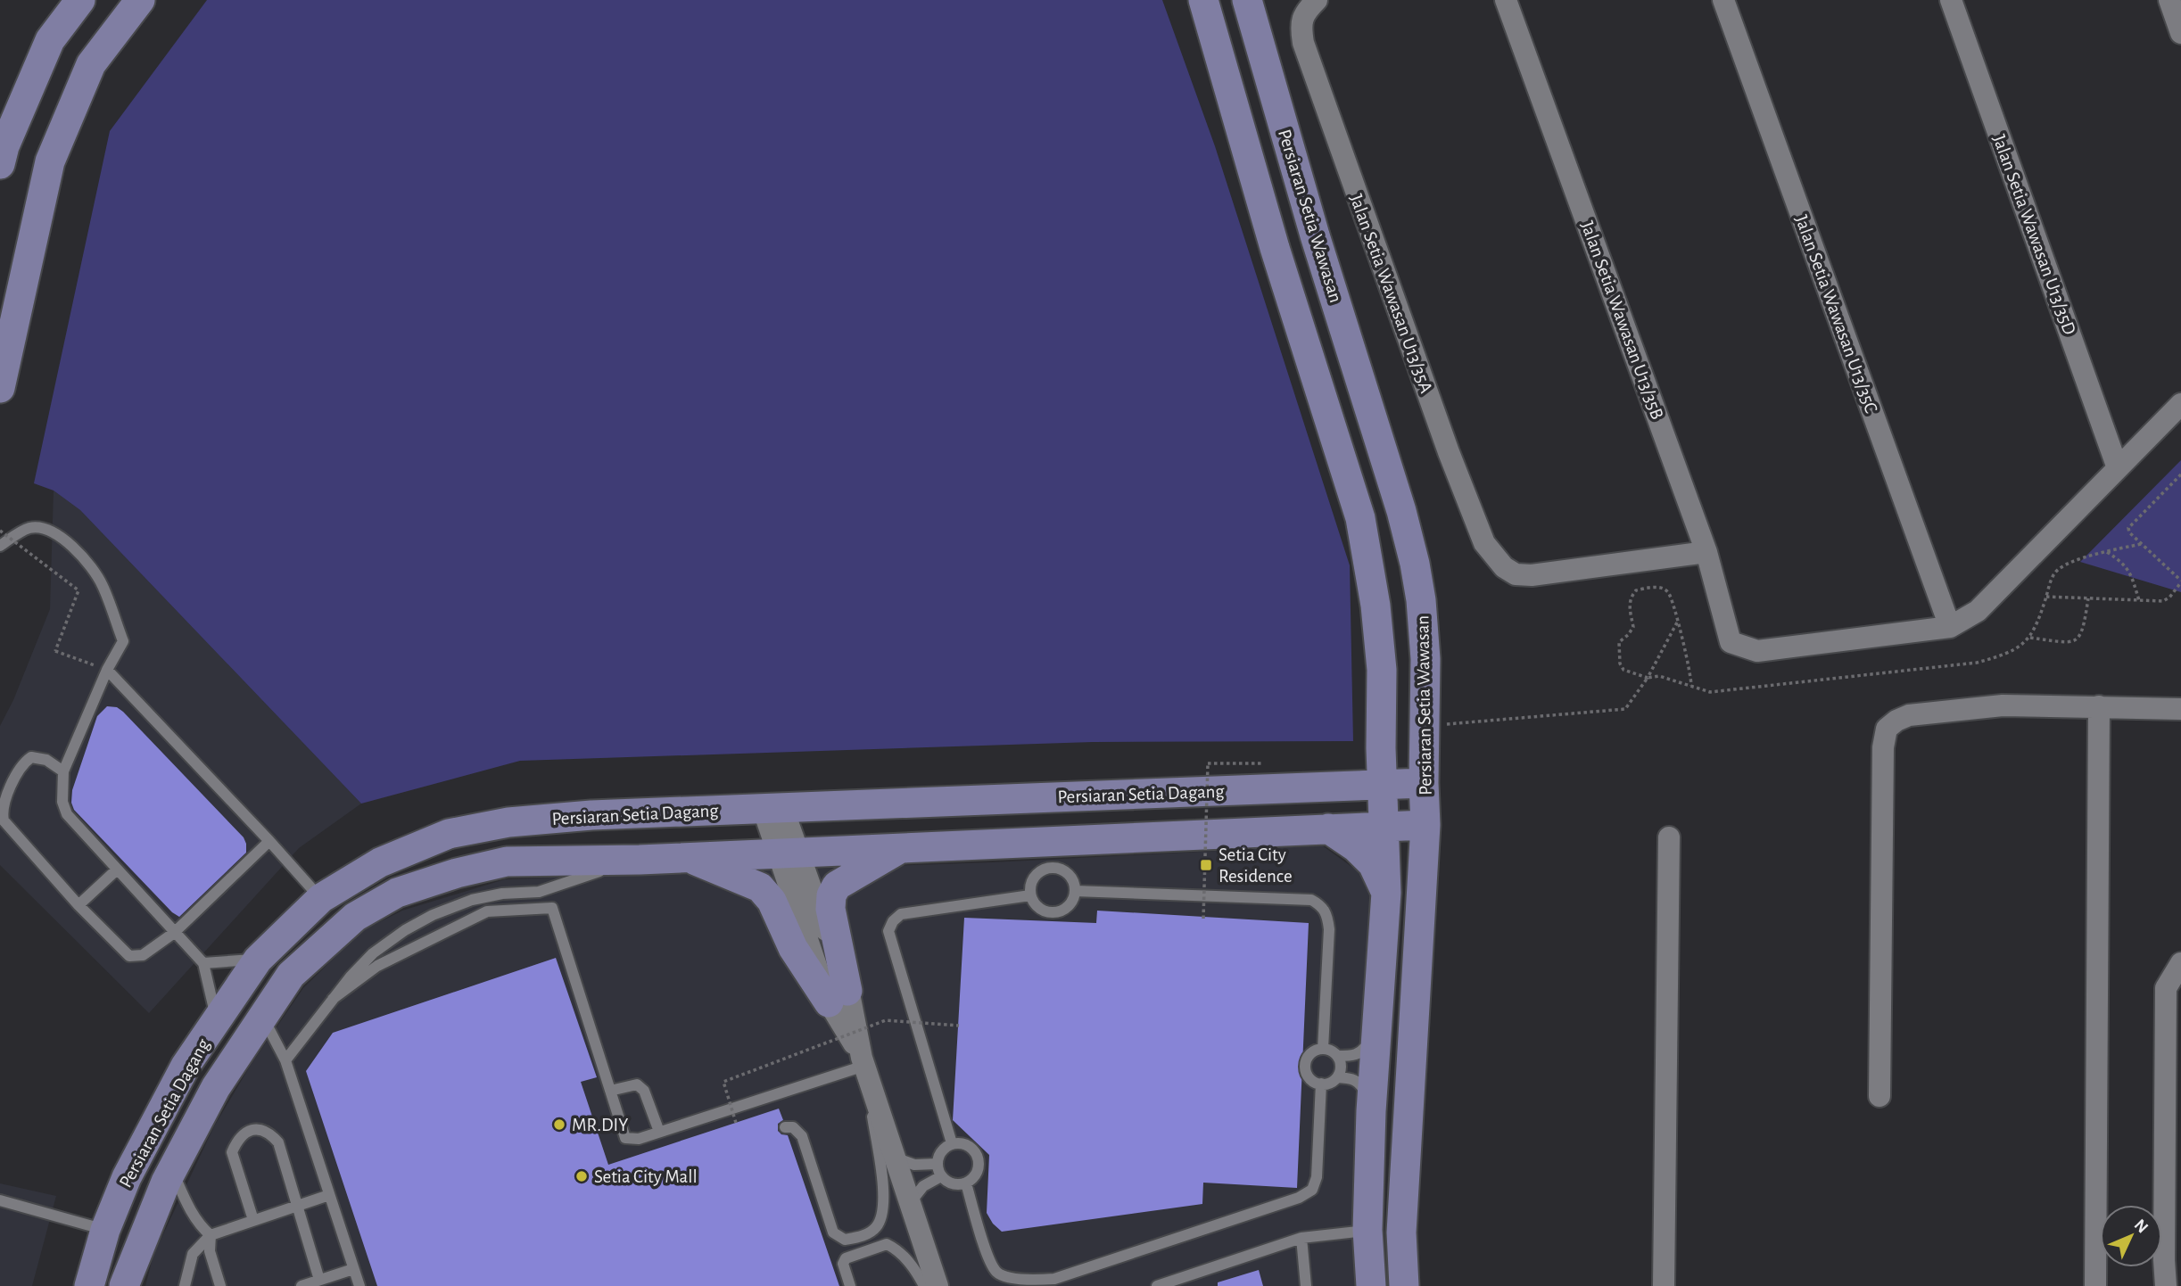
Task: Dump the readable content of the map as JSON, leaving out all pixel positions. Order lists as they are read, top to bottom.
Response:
{
  "streets": {
    "street": [
      "Persiaran Setia Wawasan",
      "Jalan Setia Wawasan U13/35D",
      "Jalan Setia Wawasan U13/35A",
      "Jalan Setia Wawasan U13/35C",
      "Jalan Setia Wawasan U13/35B",
      "Persiaran Setia Dagang"
    ]
  },
  "crossings": [
    ["Persiaran Setia Wawasan", "Persiaran Setia Dagang"],
    ["Jalan Setia Wawasan U13/35A", "Jalan Setia Wawasan U13/35B"],
    ["Jalan Setia Wawasan U13/35C", "Jalan Setia Wawasan U13/35B"]
  ],
  "places": {
    "transit": ["Setia City Residence"],
    "other": ["MR.DIY", "Setia City Mall"]
  },
  "north": "top right"
}
